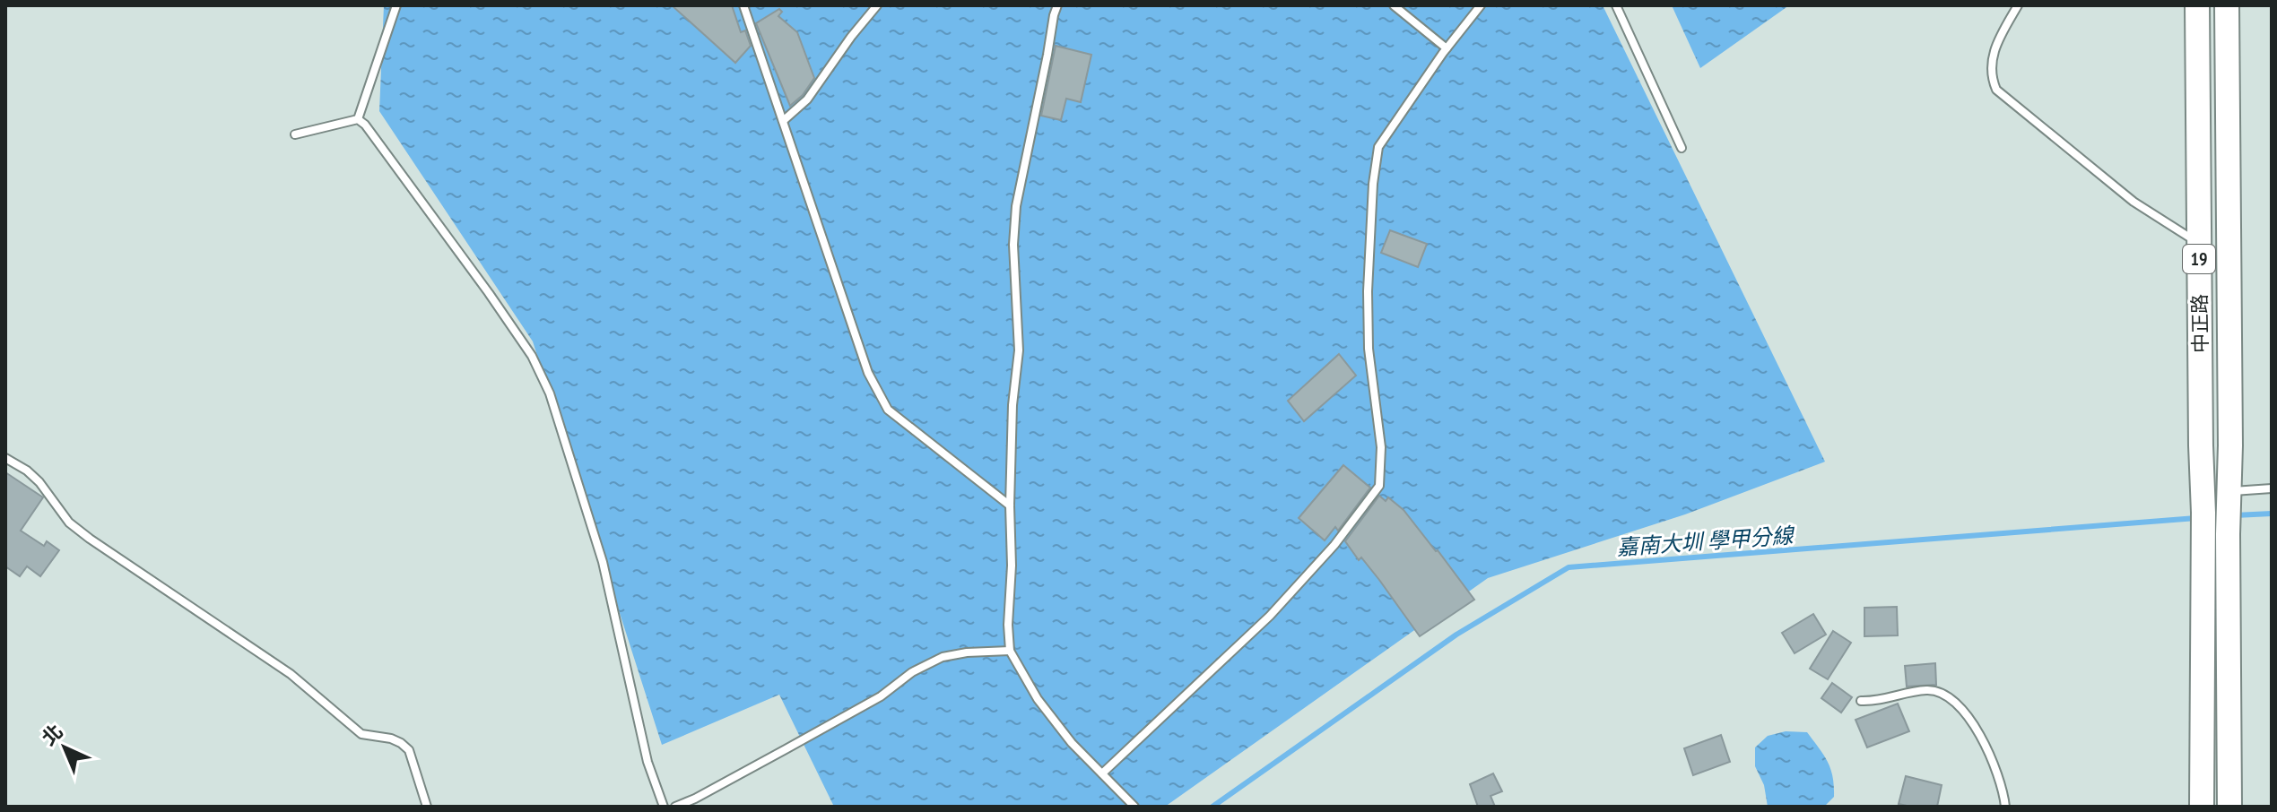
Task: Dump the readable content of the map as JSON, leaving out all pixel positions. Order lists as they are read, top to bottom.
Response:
{
  "streets": {
    "main road": ["19", "中正路"]
  },
  "crossings": [
    ["19", "中正路"]
  ],
  "water": ["嘉南大圳 學甲分線"],
  "north": "top left"
}
